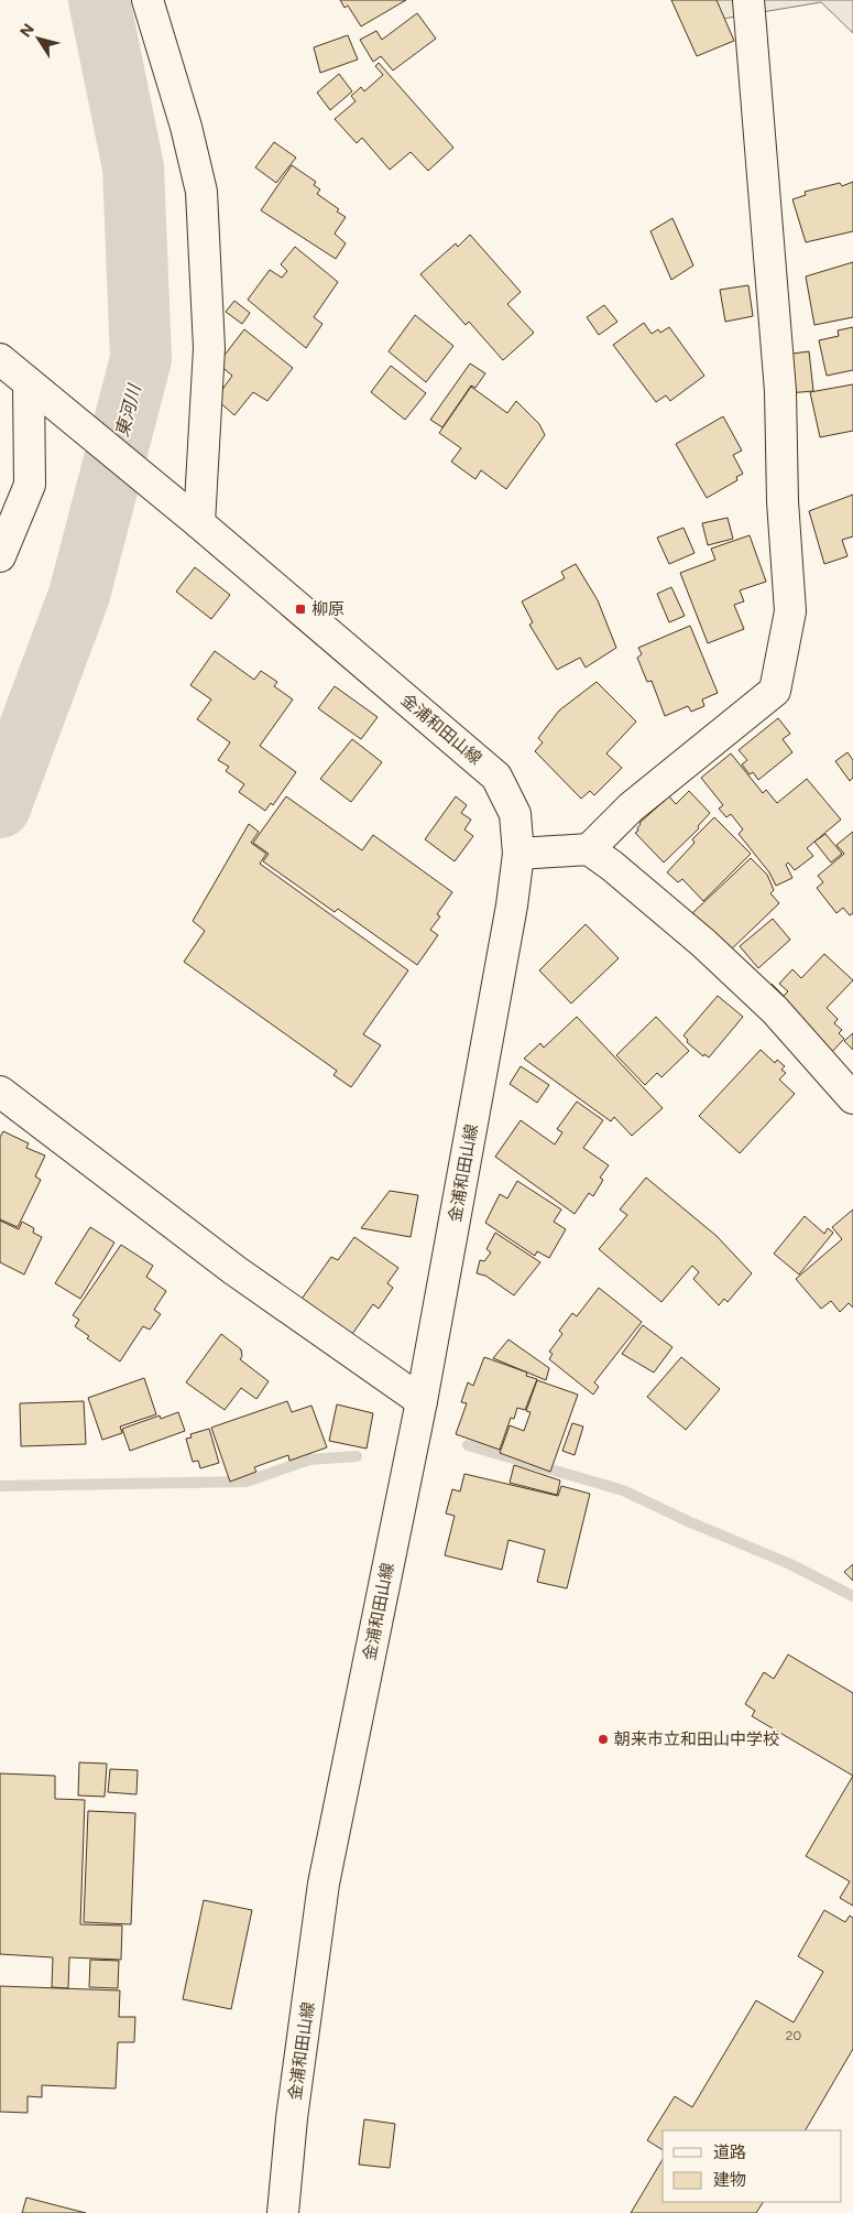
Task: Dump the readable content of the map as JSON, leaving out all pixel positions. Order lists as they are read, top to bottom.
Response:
{
  "streets": {
    "street": ["金浦和田山線"]
  },
  "water": ["東河川"],
  "places": {
    "transit": ["柳原"],
    "other": ["朝来市立和田山中学校"]
  },
  "house_numbers": ["20"],
  "legend": ["道路", "建物"],
  "north": "top left"
}
